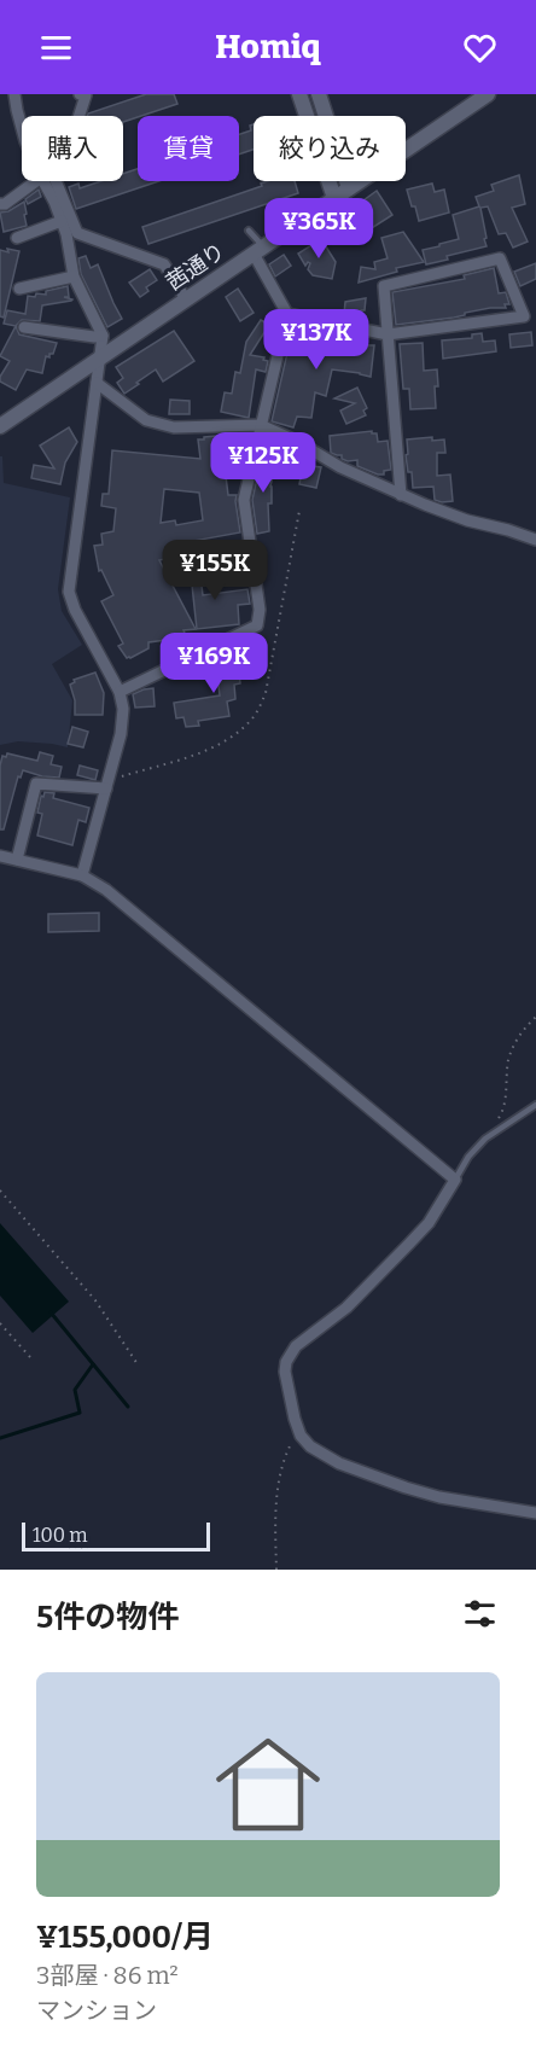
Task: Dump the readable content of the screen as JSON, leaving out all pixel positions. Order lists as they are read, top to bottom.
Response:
{
  "streets": {
    "street": ["茜通り"]
  },
  "scale_bar": "100 m",
  "page": {
    "header": "Homiq",
    "chip": ["購入", "賃貸", "絞り込み"],
    "price": [
      "¥365K",
      "¥137K",
      "¥125K",
      "¥155K",
      "¥169K"
    ],
    "scale": "100 m",
    "heading": "5件の物件",
    "list": [
      {
        "name": "¥155,000/月",
        "note": "3部屋 · 86 m² · マンション"
      }
    ]
  }
}
